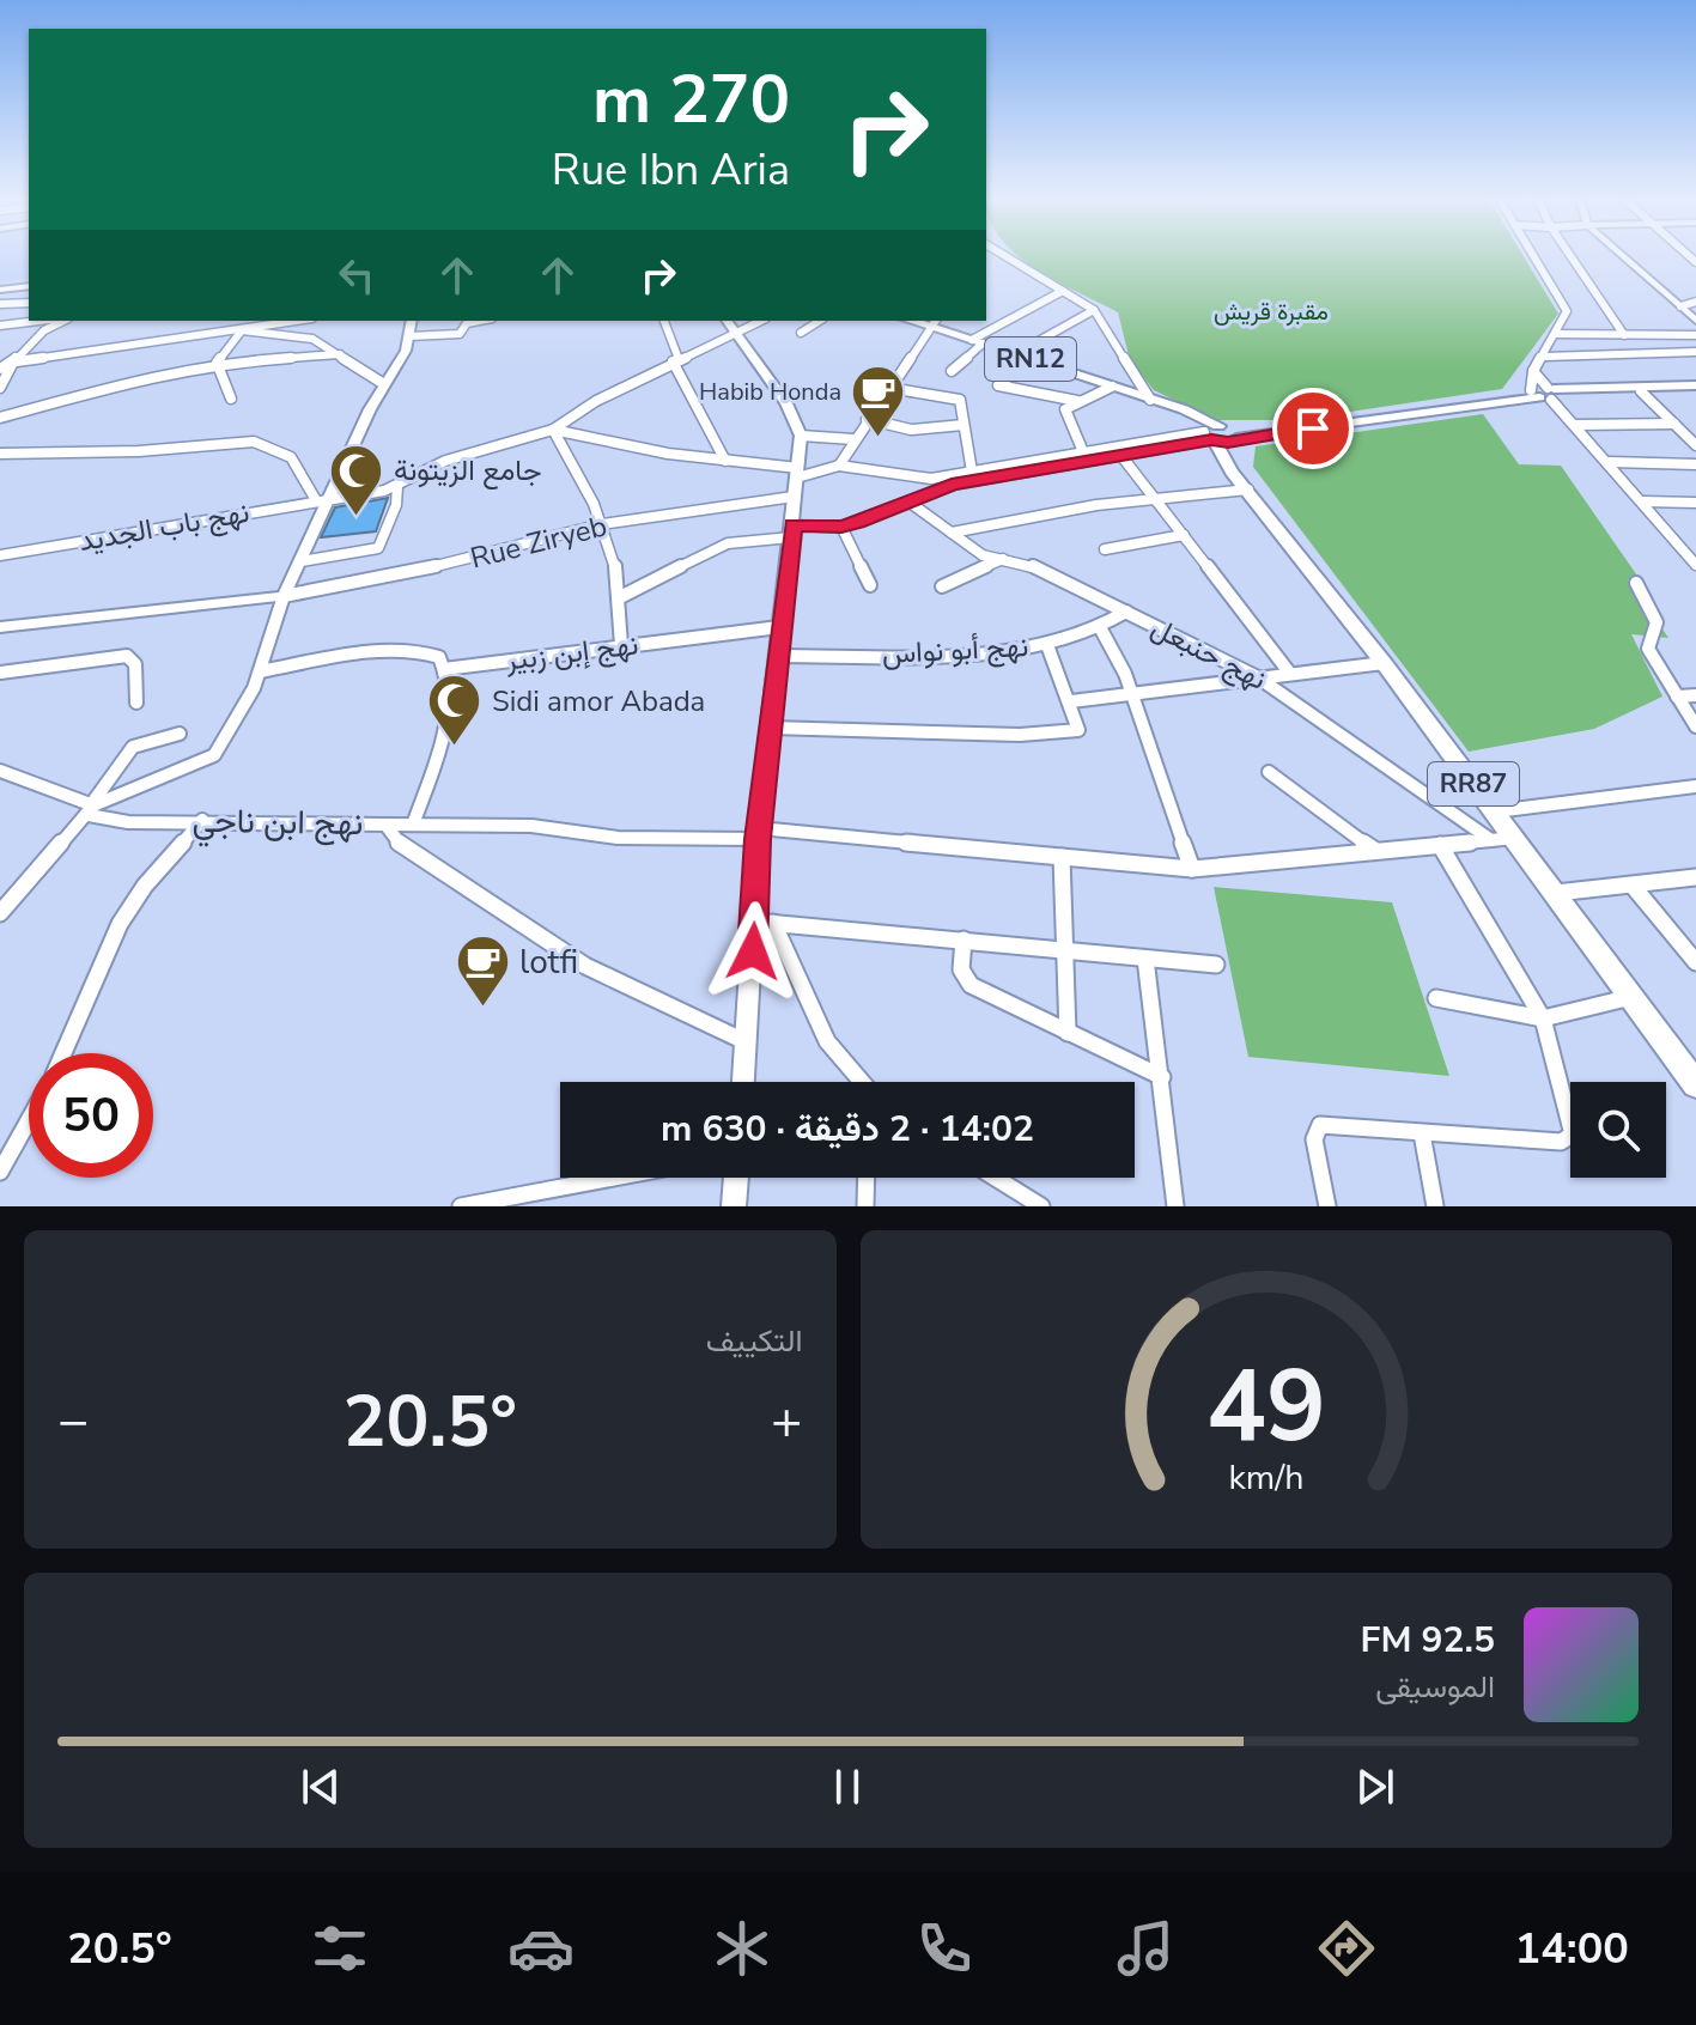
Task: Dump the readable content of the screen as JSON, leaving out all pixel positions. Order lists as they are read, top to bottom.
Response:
{
  "streets": {
    "main road": ["RN12", "RR87"],
    "street": [
      "نهج باب الجديد",
      "Rue Ziryeb",
      "نهج أبو نواس",
      "نهج إبن زبير",
      "نهج حنبعل",
      "نهج ابن ناجي"
    ]
  },
  "crossings": [
    ["RN12", "RR87"],
    ["نهج أبو نواس", "نهج حنبعل"]
  ],
  "parks": ["مقبرة قريش"],
  "places": {
    "cafe": ["Habib Honda", "lotfi"],
    "mosque": ["جامع الزيتونة", "Sidi amor Abada"]
  },
  "page": {
    "turn": ["270 m", "Rue Ibn Aria"],
    "limit": "50",
    "trip": "14:02 · 2 دقيقة · 630 m",
    "tile": "التكييف",
    "heat": ["−", "20.5°", "+"],
    "song": ["92.5 FM", "الموسيقى"],
    "tabs": ["14:00", "20.5°"],
    "gauge": ["49", "km/h"]
  }
}
